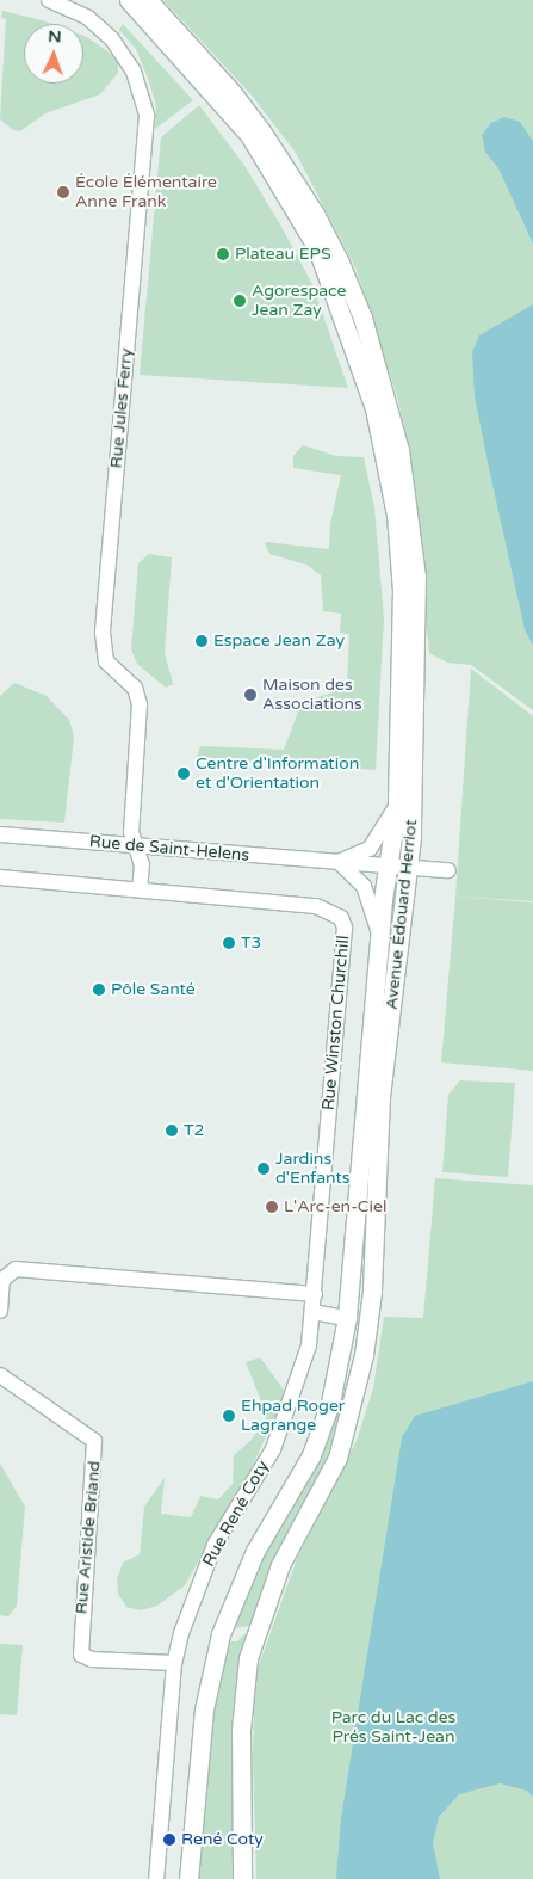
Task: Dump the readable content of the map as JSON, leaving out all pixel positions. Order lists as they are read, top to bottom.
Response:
{
  "streets": {
    "main road": ["Avenue Édouard Herriot"],
    "street": [
      "Rue Jules Ferry",
      "Rue de Saint-Helens",
      "Rue Winston Churchill",
      "Rue René Coty",
      "Rue Aristide Briand"
    ]
  },
  "crossings": [
    ["Rue Jules Ferry", "Rue de Saint-Helens"],
    ["Rue Jules Ferry", "Rue Winston Churchill"],
    ["Rue de Saint-Helens", "Avenue Édouard Herriot"],
    ["Rue Winston Churchill", "Rue René Coty"],
    ["Rue René Coty", "Rue Aristide Briand"]
  ],
  "parks": ["Parc du Lac des Prés Saint-Jean"],
  "places": [
    "École Élémentaire Anne Frank",
    "Plateau EPS",
    "Agorespace Jean Zay",
    "Espace Jean Zay",
    "Maison des Associations",
    "Centre d'Information et d'Orientation",
    "T3",
    "Pôle Santé",
    "T2",
    "Jardins d'Enfants",
    "L'Arc-en-Ciel",
    "Ehpad Roger Lagrange",
    "René Coty"
  ],
  "north": "top"
}
